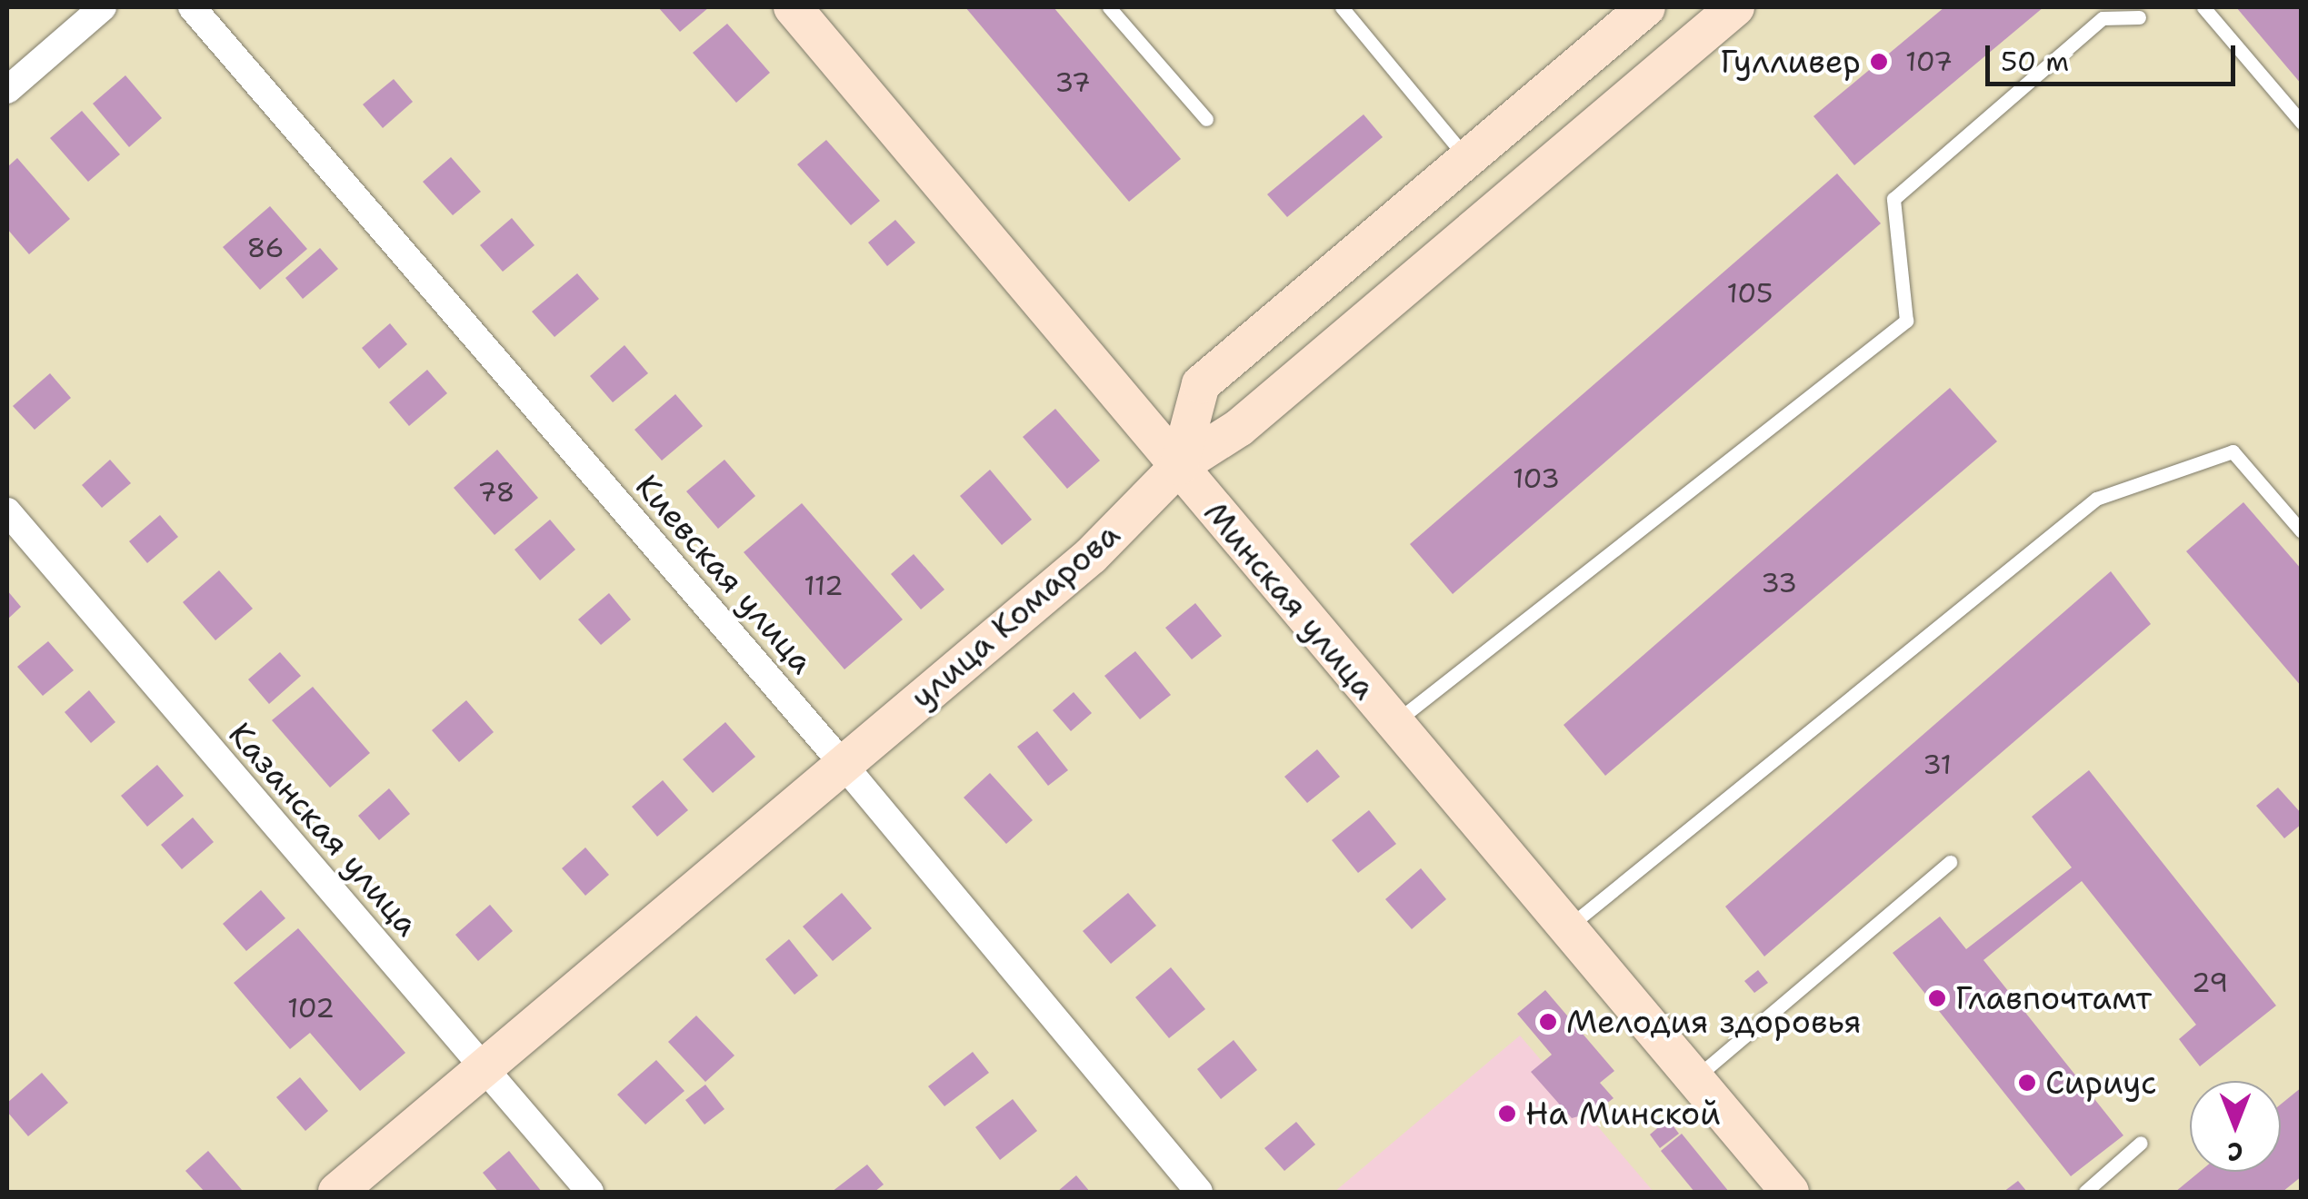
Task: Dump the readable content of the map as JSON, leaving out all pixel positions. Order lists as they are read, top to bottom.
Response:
{
  "streets": {
    "main road": ["Минская улица", "улица Комарова"],
    "street": ["Киевская улица", "Казанская улица"]
  },
  "crossings": [
    ["Киевская улица", "улица Комарова"],
    ["Минская улица", "улица Комарова"],
    ["улица Комарова", "Казанская улица"]
  ],
  "places": [
    "Гулливер",
    "Главпочтамт",
    "Мелодия здоровья",
    "Сириус",
    "На Минской"
  ],
  "house_numbers": [
    "107",
    "37",
    "86",
    "105",
    "103",
    "78",
    "33",
    "112",
    "31",
    "29",
    "102"
  ],
  "scale_bar": "50 m",
  "north": "bottom"
}
